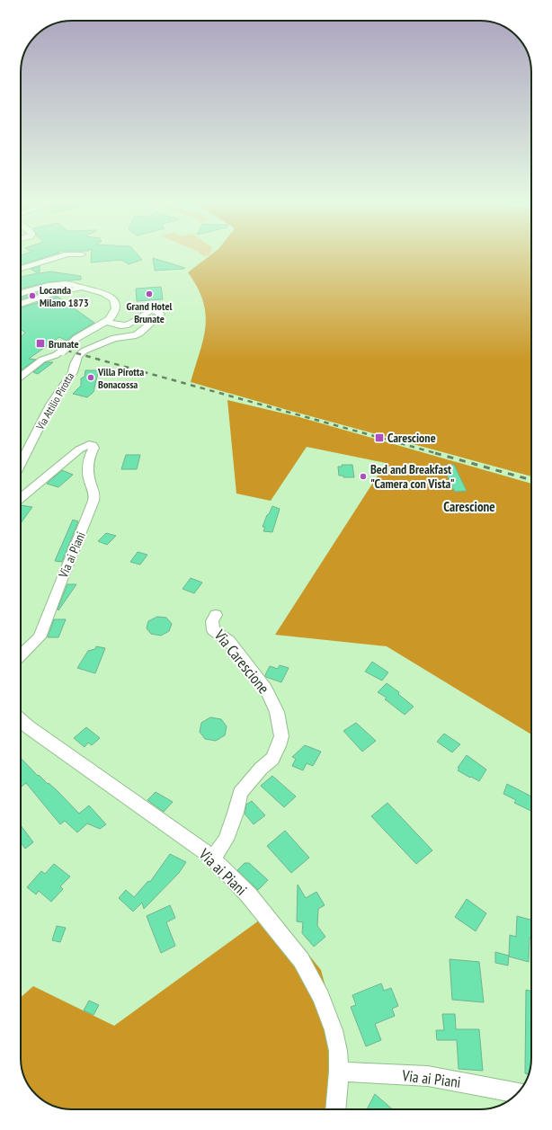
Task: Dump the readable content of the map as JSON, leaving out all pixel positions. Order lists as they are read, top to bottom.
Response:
{
  "streets": {
    "street": ["Via Attilio Pirotta", "Via ai Piani", "Via Carescione"]
  },
  "crossings": [
    ["Via ai Piani", "Via Carescione"]
  ],
  "districts": ["Carescione"],
  "places": {
    "other": [
      "Grand Hotel Brunate",
      "Locanda Milano 1873",
      "Villa Pirotta Bonacossa",
      "Bed and Breakfast \"Camera con Vista\""
    ],
    "transit": ["Brunate", "Carescione"]
  }
}
